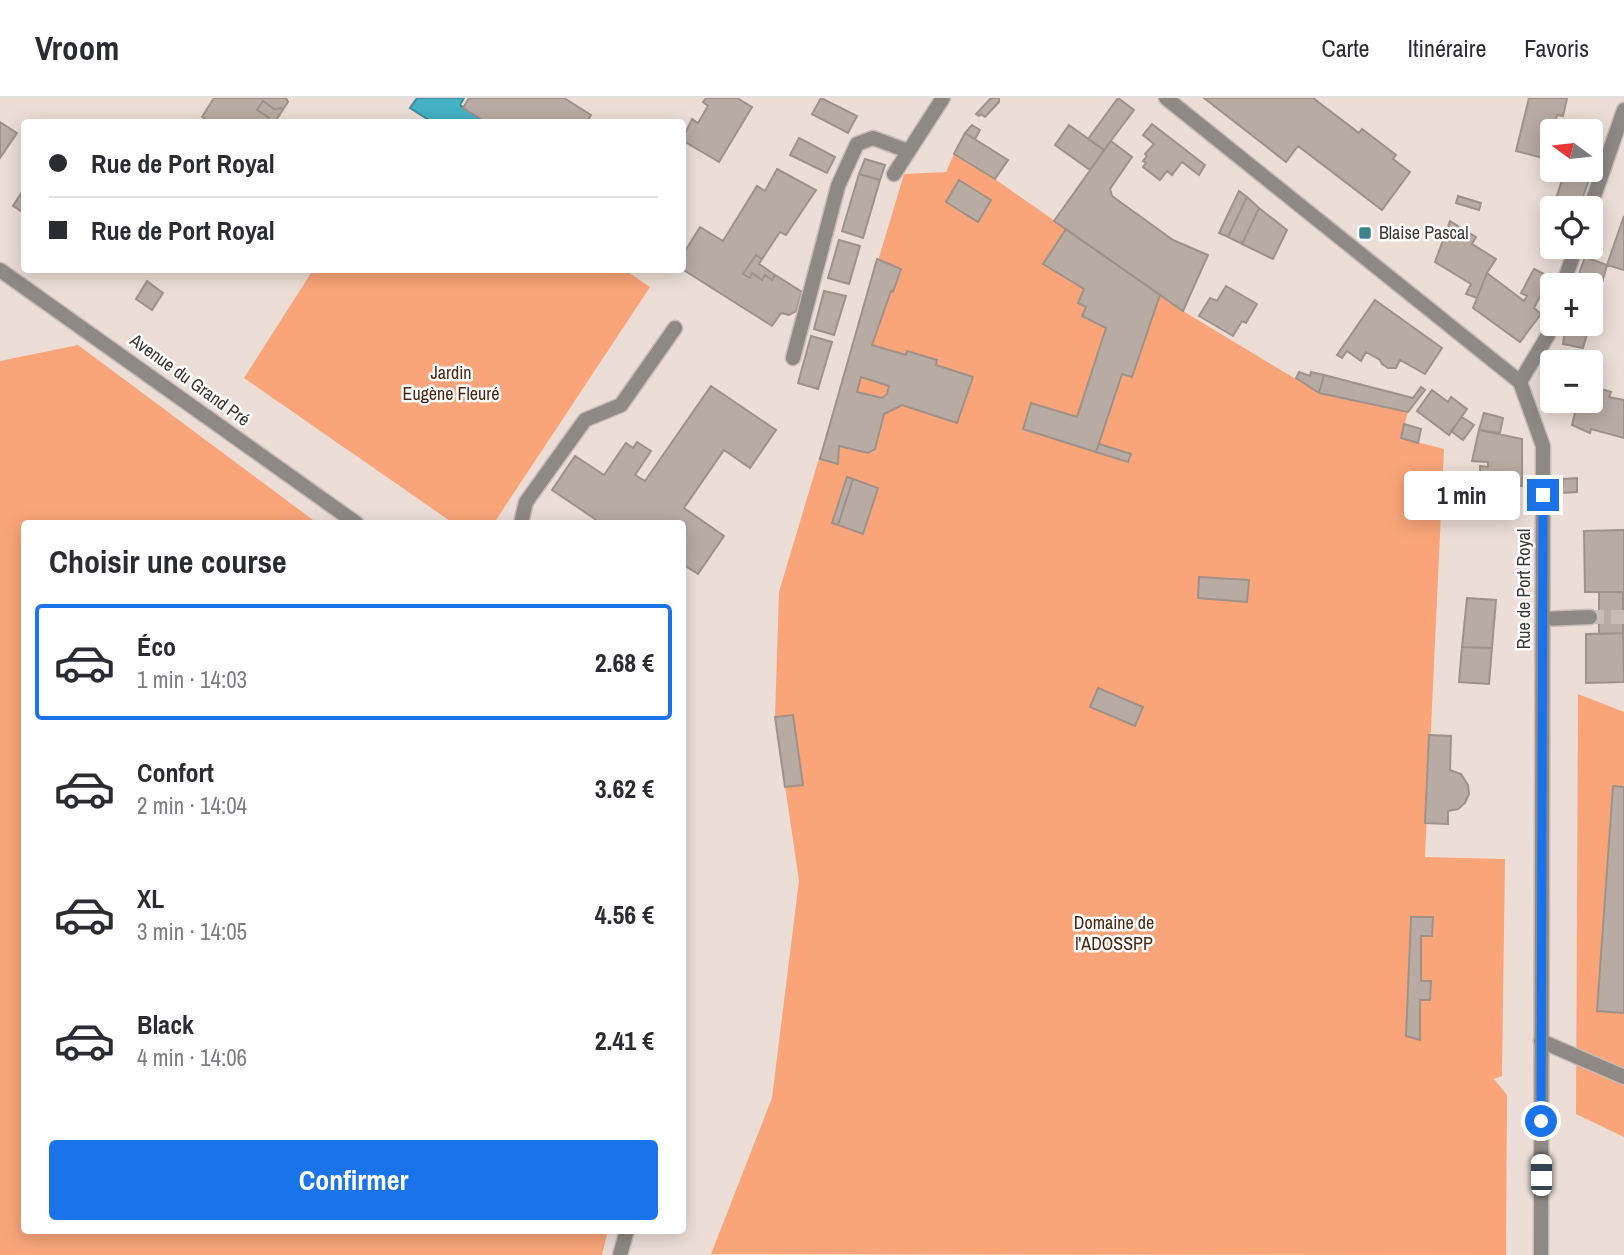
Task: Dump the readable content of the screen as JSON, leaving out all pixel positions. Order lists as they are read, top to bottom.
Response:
{
  "streets": {
    "street": ["Avenue du Grand Pré", "Rue de Port Royal"]
  },
  "parks": ["Jardin Eugène Fleuré", "Domaine de l'ADOSSPP"],
  "places": {
    "transit": ["Blaise Pascal"]
  },
  "north": "left",
  "page": {
    "header": "Vroom",
    "nav": ["Carte", "Itinéraire", "Favoris"],
    "map_buttons": ["+", "−"],
    "banner": ["Rue de Port Royal", "Rue de Port Royal"],
    "bubble": "1 min",
    "heading": "Choisir une course",
    "list": [
      {
        "name": "Éco",
        "note": "1 min · 14:03",
        "value": "2.68 €"
      },
      {
        "name": "Confort",
        "note": "2 min · 14:04",
        "value": "3.62 €"
      },
      {
        "name": "XL",
        "note": "3 min · 14:05",
        "value": "4.56 €"
      },
      {
        "name": "Black",
        "note": "4 min · 14:06",
        "value": "2.41 €"
      }
    ],
    "buttons": "Confirmer"
  }
}
